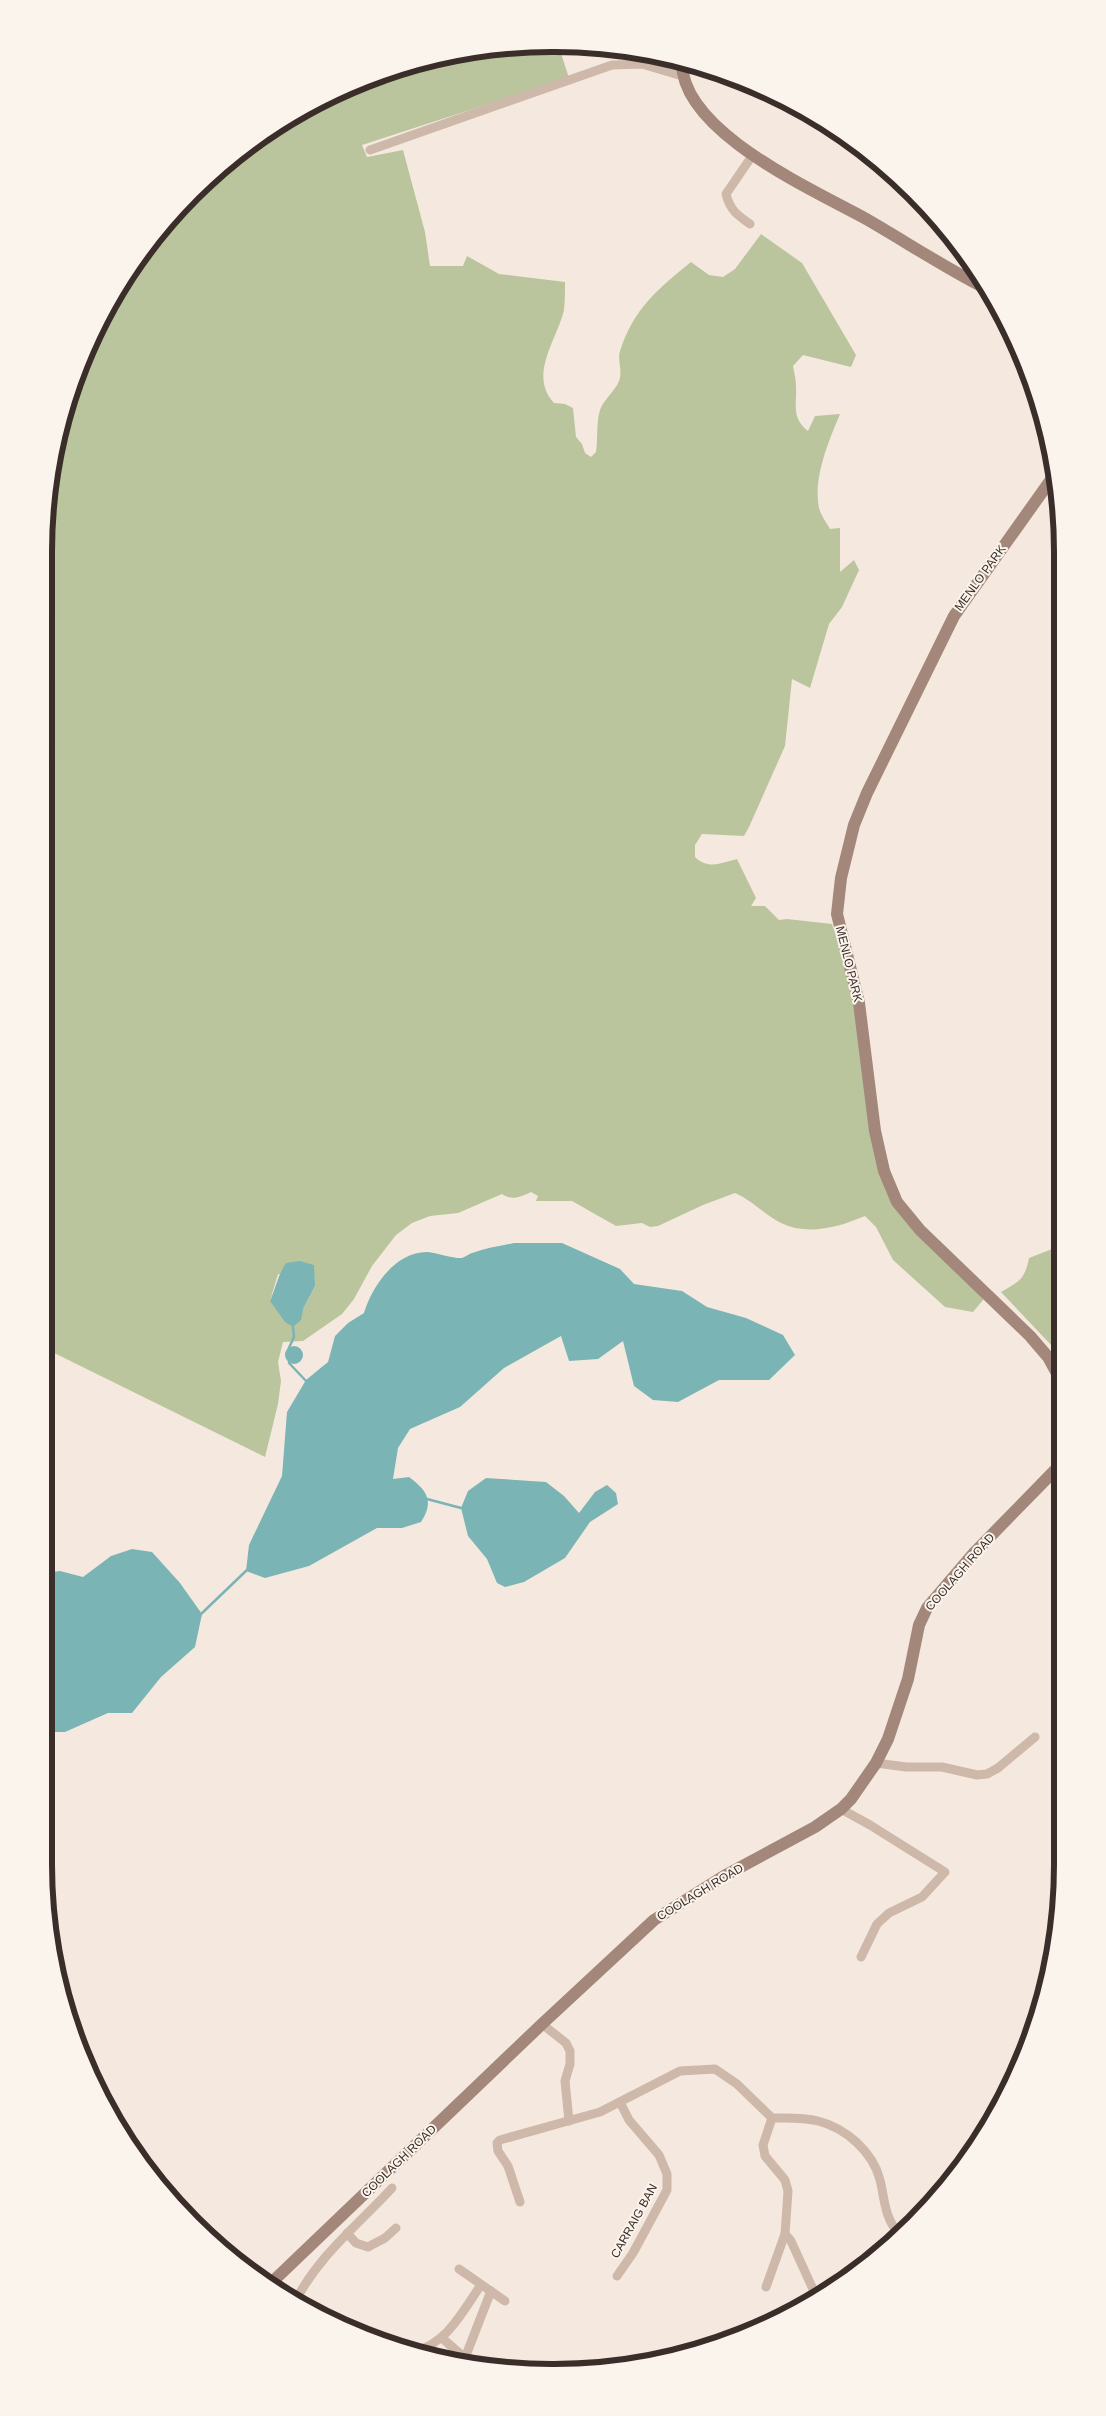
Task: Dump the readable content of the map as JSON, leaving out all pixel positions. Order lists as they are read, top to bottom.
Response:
{
  "streets": {
    "street": ["MENLO PARK", "COOLAGH ROAD", "CARRAIG BAN"]
  }
}
